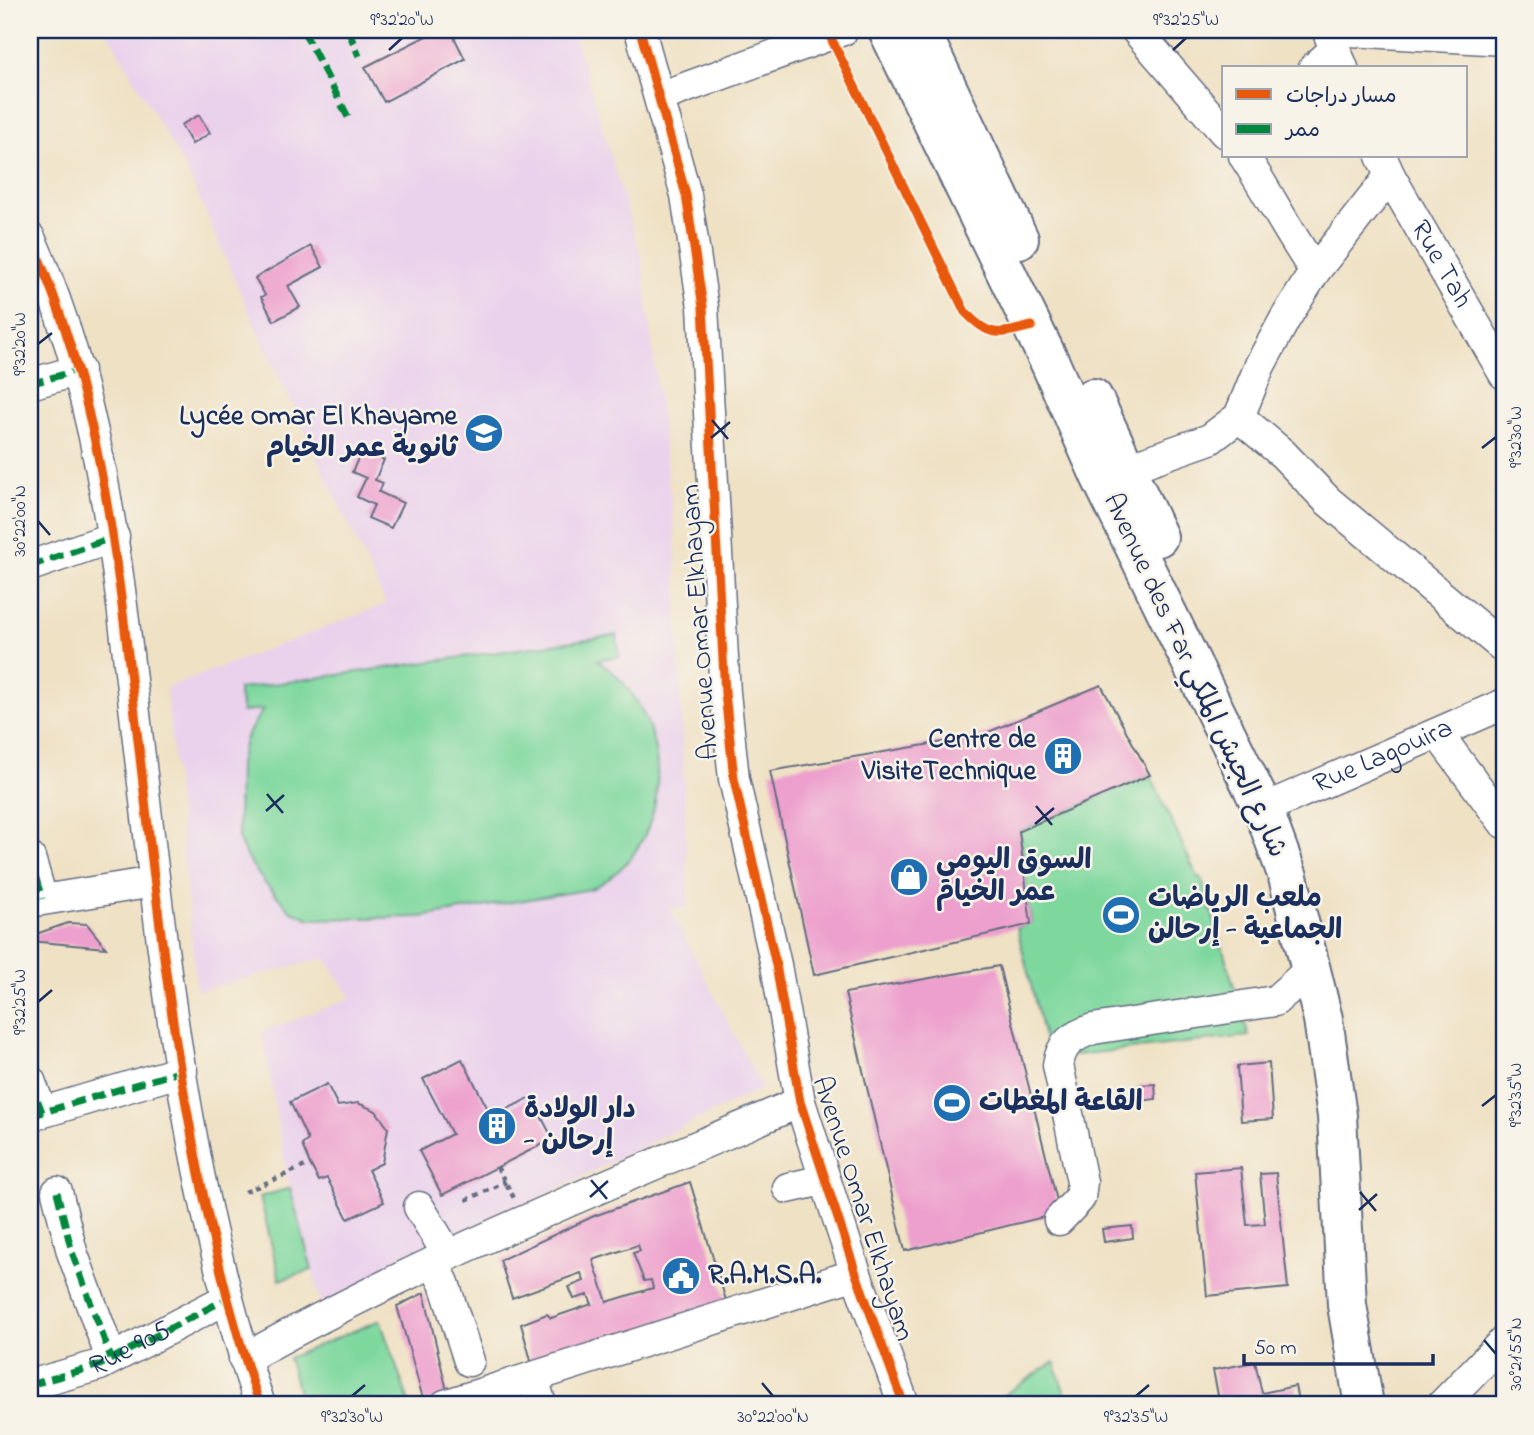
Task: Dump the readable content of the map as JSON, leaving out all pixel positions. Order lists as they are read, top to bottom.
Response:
{
  "streets": {
    "main road": ["Avenue des Far شارع الجيش الملكي"],
    "street": [
      "Rue Tah",
      "Avenue Omar Elkhayam",
      "Rue Lagouira",
      "Rue 905"
    ]
  },
  "crossings": [
    ["Avenue des Far شارع الجيش الملكي", "Rue Lagouira"]
  ],
  "places": {
    "school or university": ["Lycée Omar El Khayame ثانوية عمر الخيام"],
    "building": ["Centre de VisiteTechnique", "دار الولادة - إرحالن"],
    "shop": ["السوق اليومي عمر الخيام"],
    "sports": ["ملعب الرياضات الجماعية - إرحالن", "القاعة المغطات"],
    "public building": ["R.A.M.S.A."]
  },
  "legend": ["مسار دراجات", "ممر"],
  "scale_bar": "50 m",
  "coordinates": [
    "9°32'20\"W",
    "9°32'25\"W",
    "9°32'30\"W",
    "30°22'00\"N",
    "9°32'35\"W",
    "30°21'55\"N"
  ]
}
